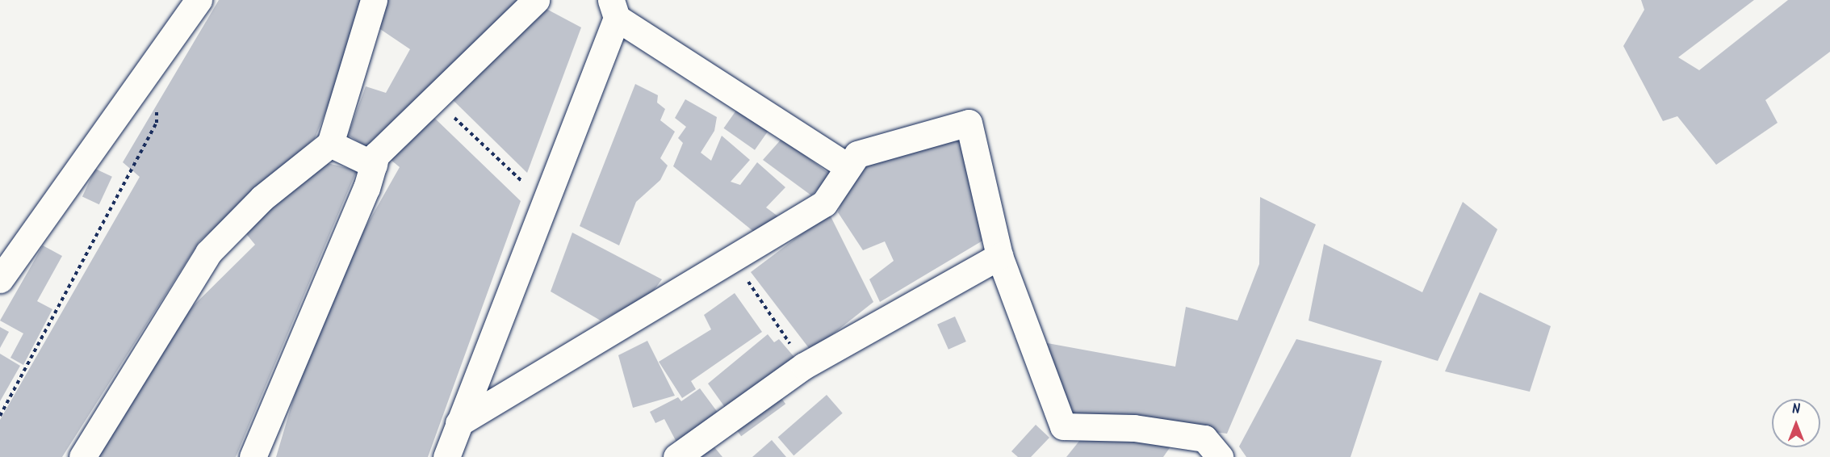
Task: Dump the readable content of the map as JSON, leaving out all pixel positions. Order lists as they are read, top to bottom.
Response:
{
  "north": "top"
}
